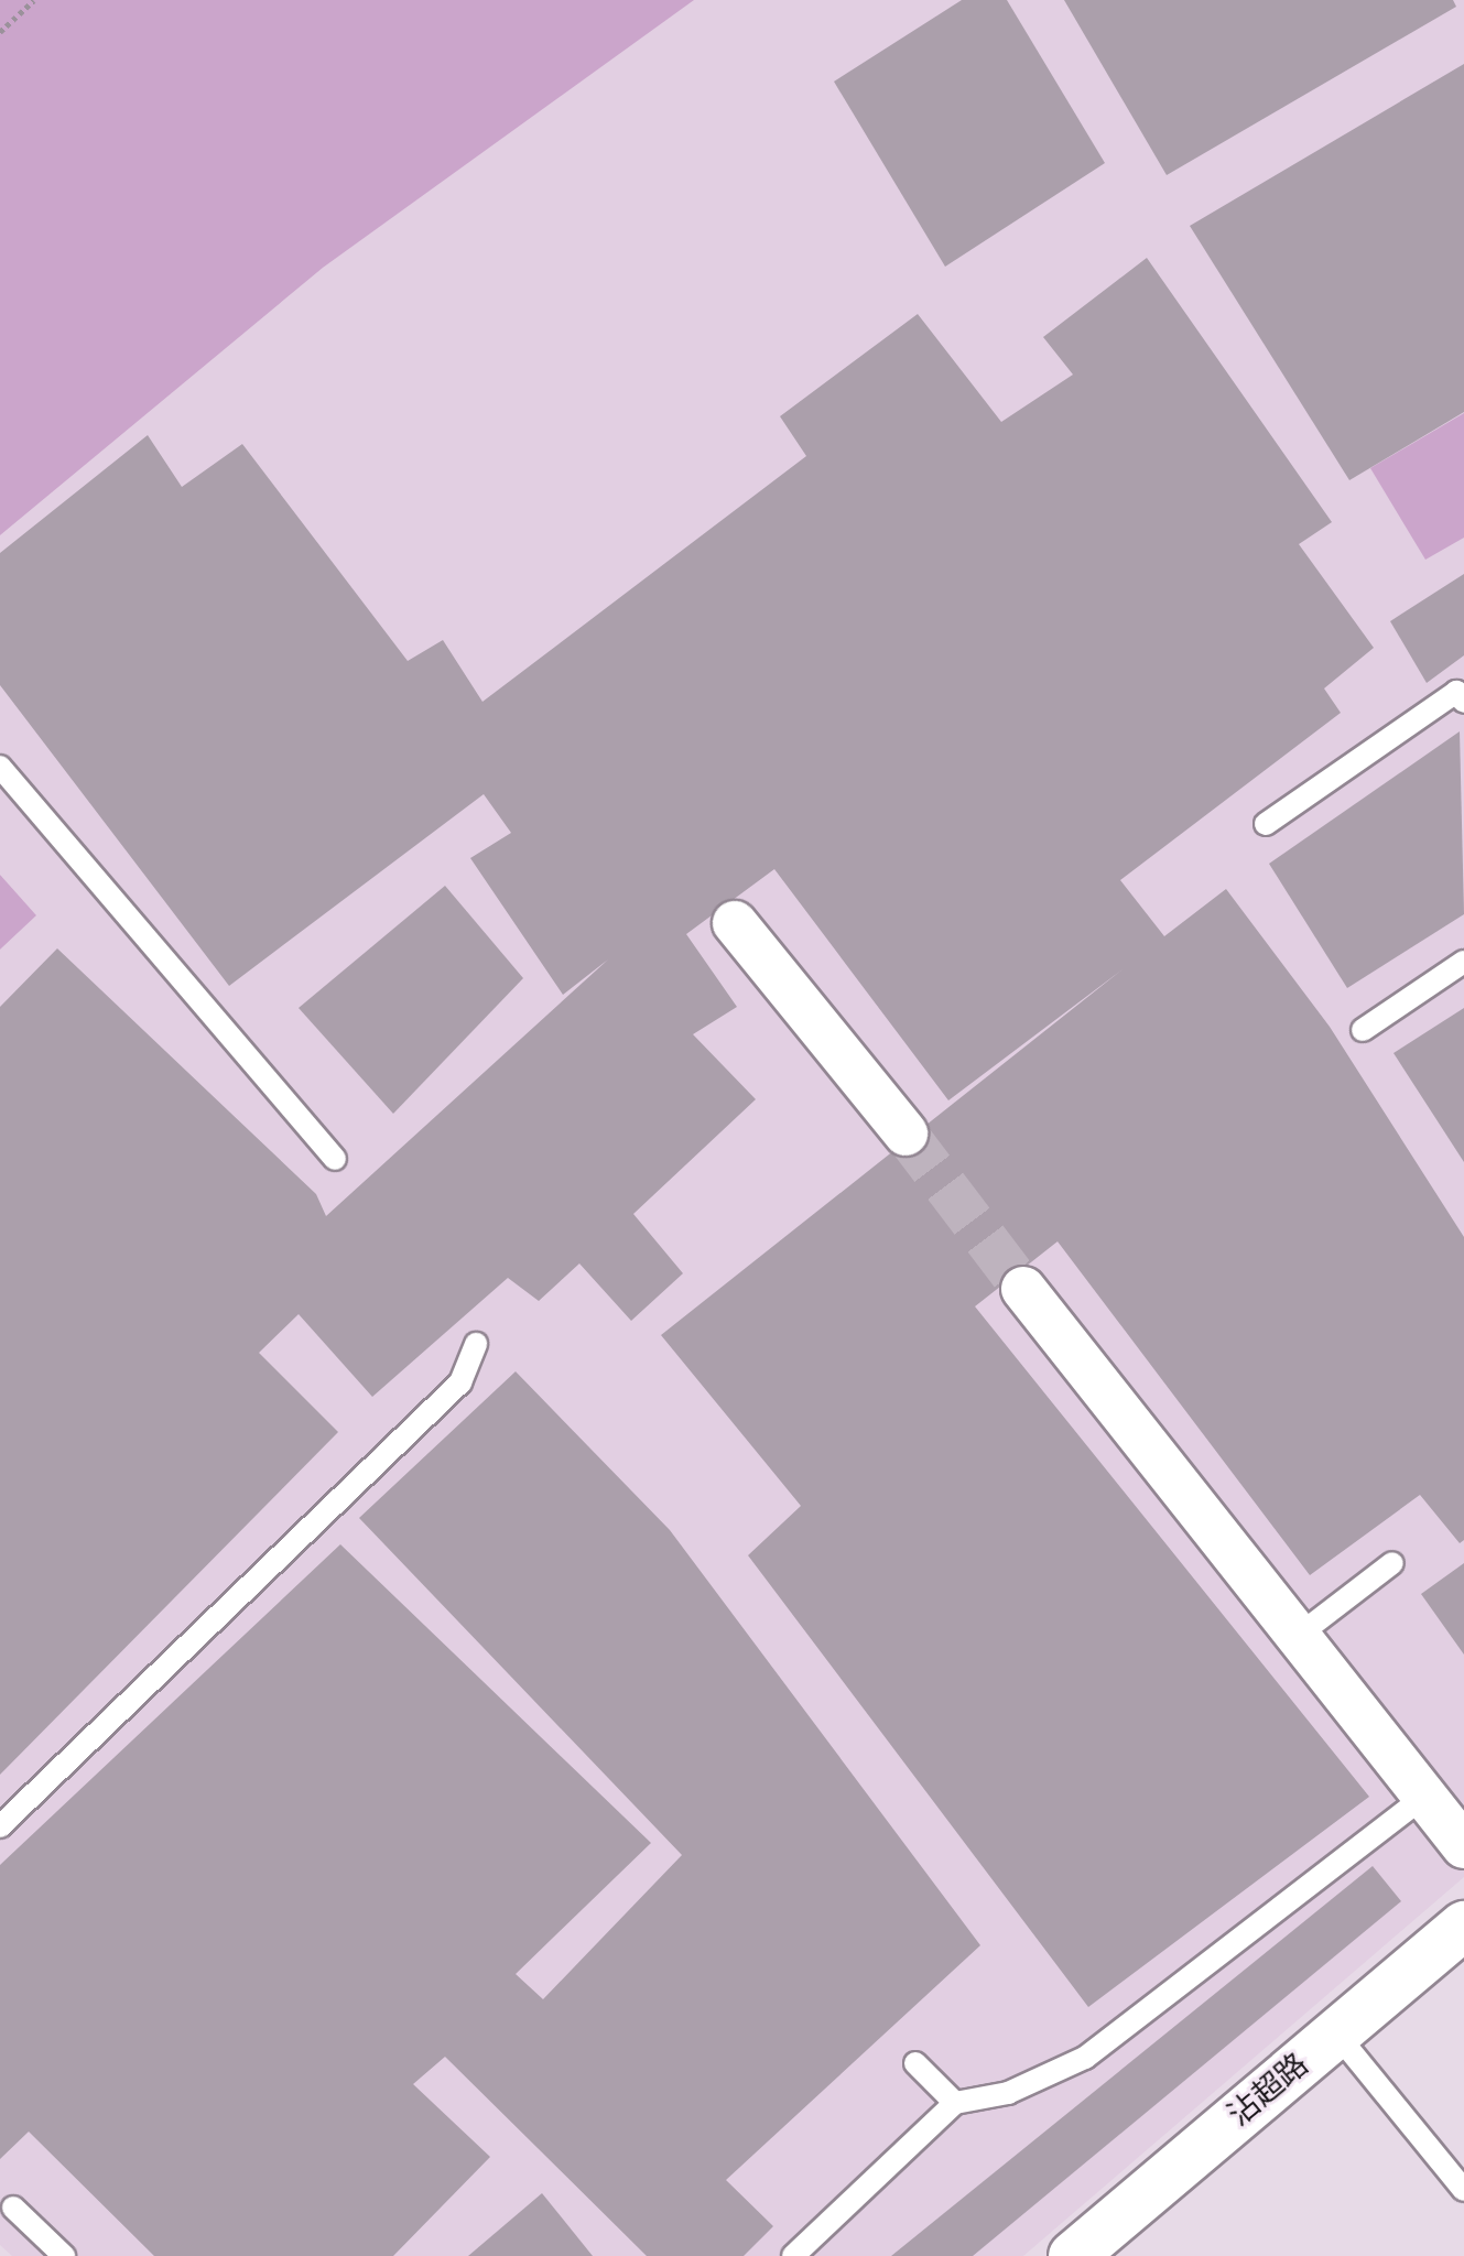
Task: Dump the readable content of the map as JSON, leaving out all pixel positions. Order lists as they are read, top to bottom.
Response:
{
  "streets": {
    "street": ["沾超路"]
  }
}
